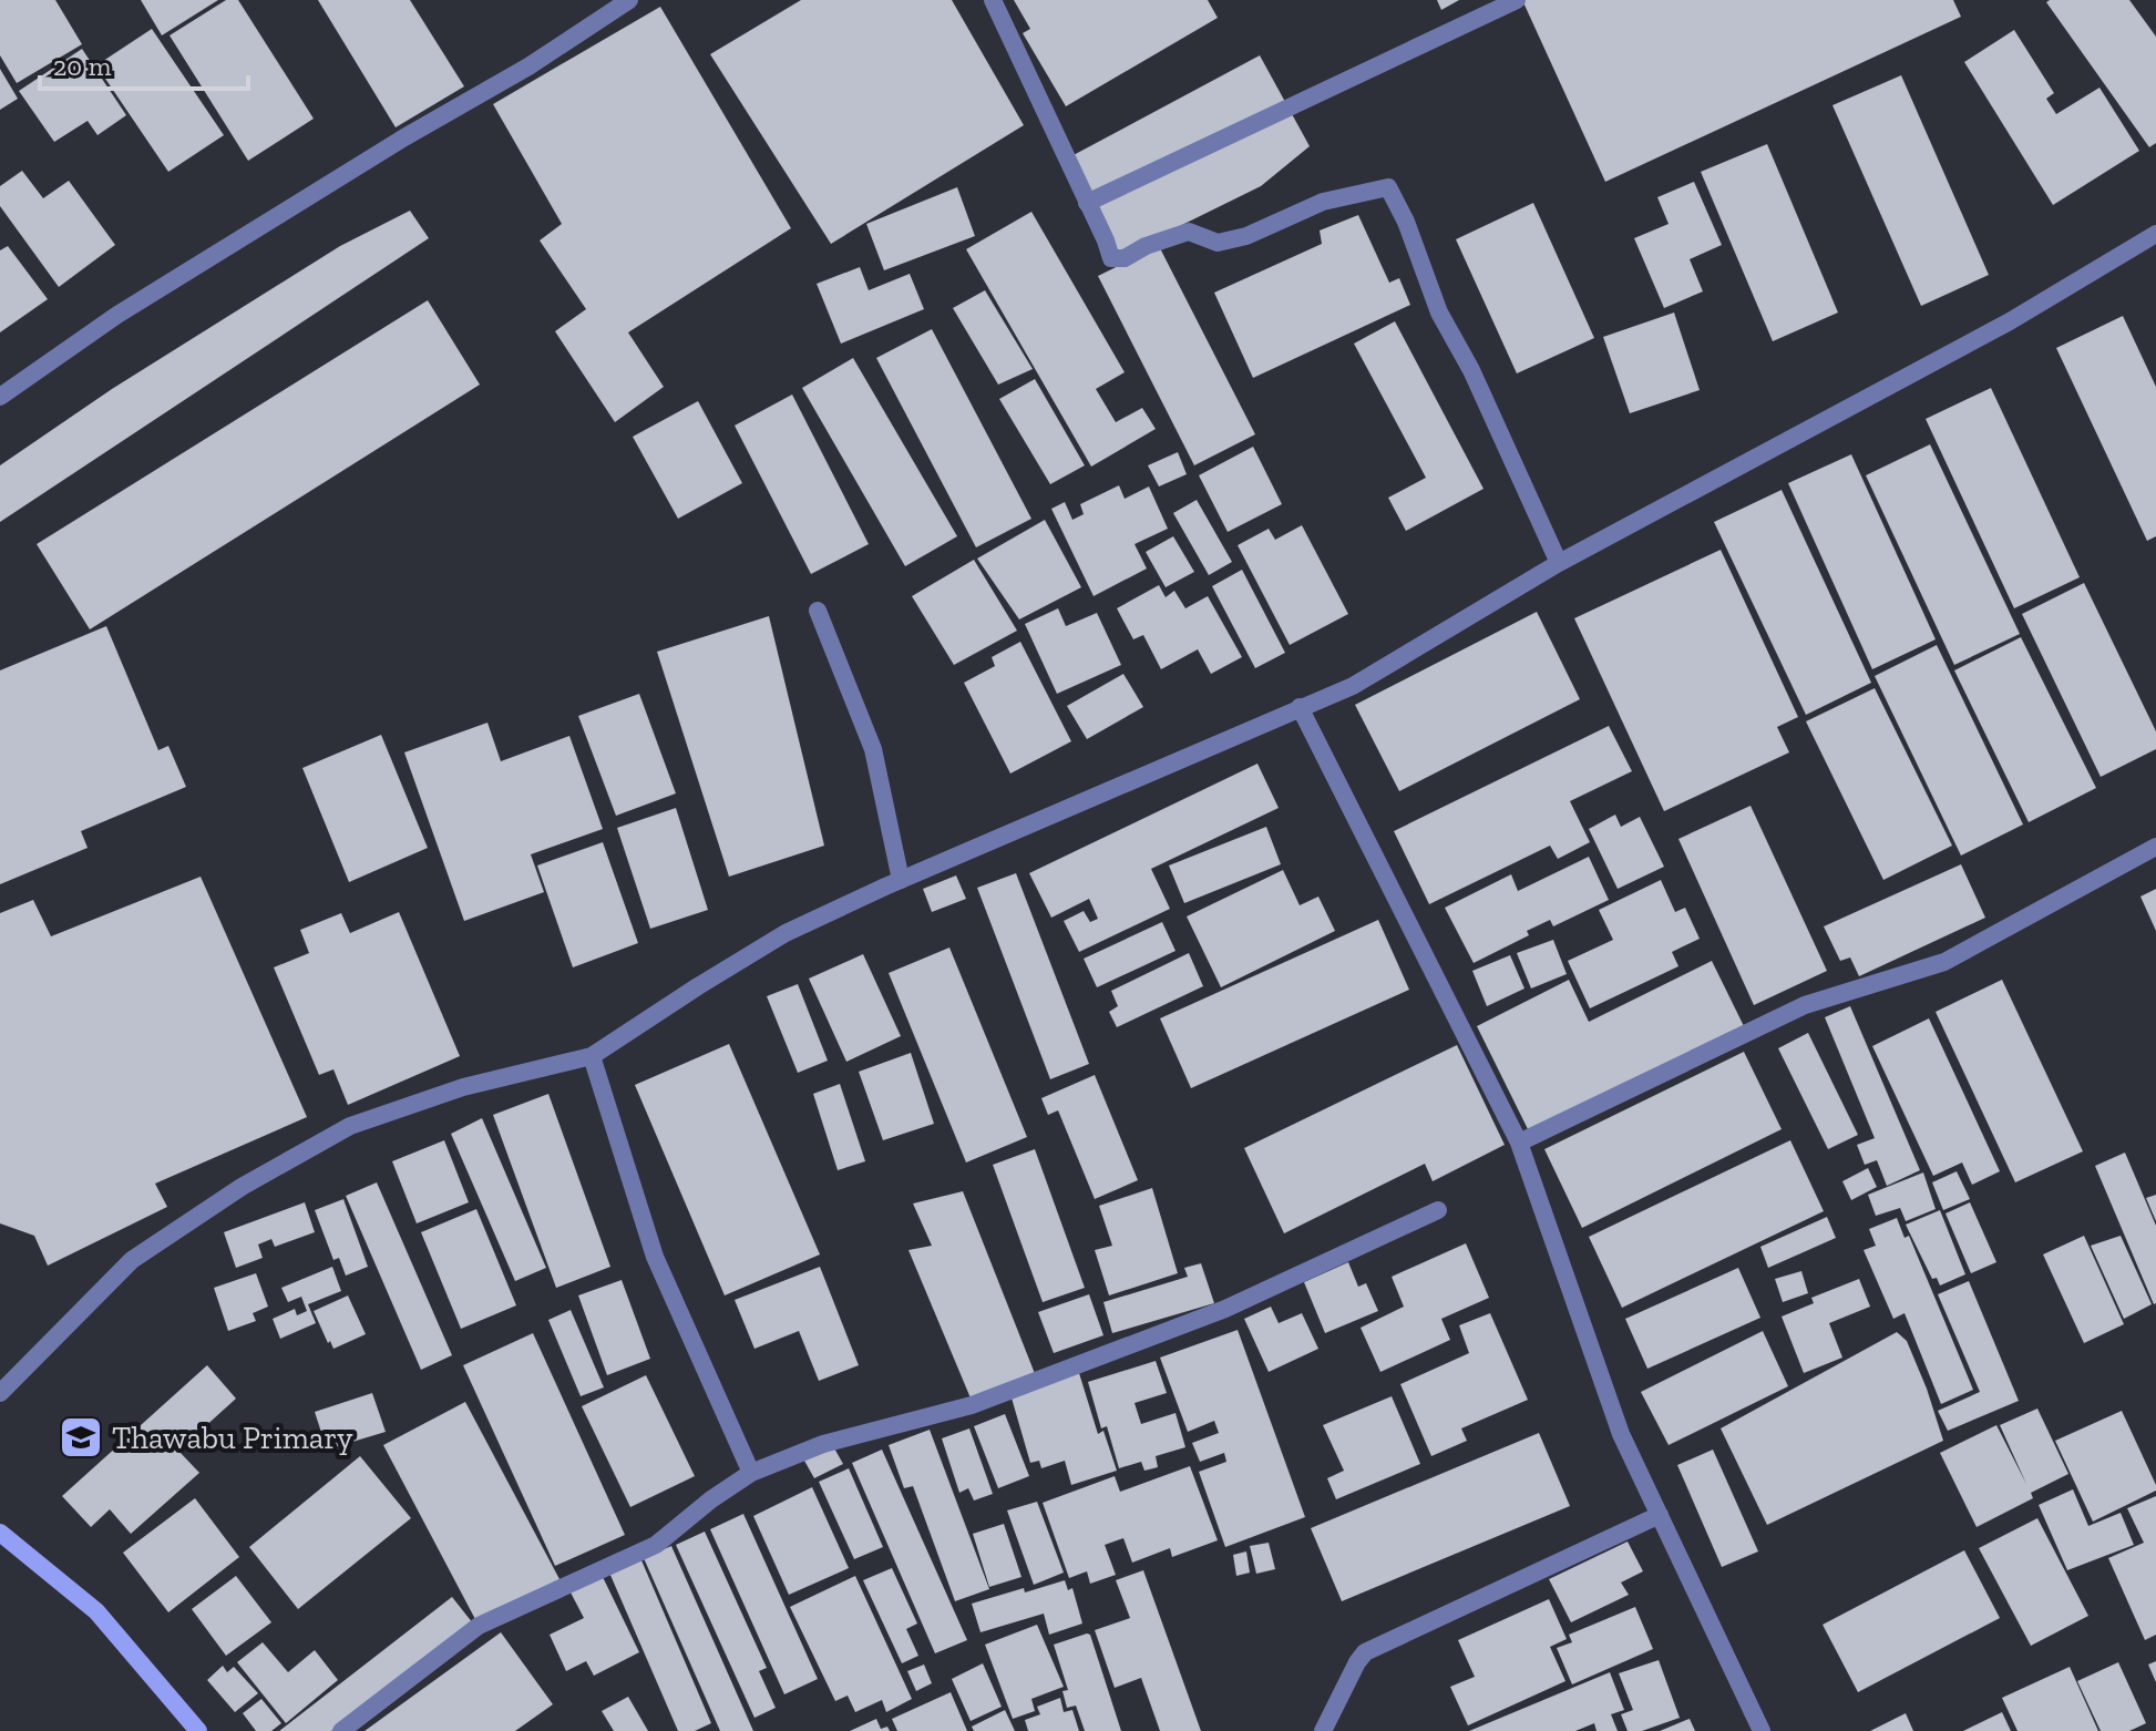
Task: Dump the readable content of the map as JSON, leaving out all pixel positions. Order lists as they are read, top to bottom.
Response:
{
  "places": {
    "school or university": ["Thawabu Primary"]
  },
  "scale_bar": "20 m"
}
